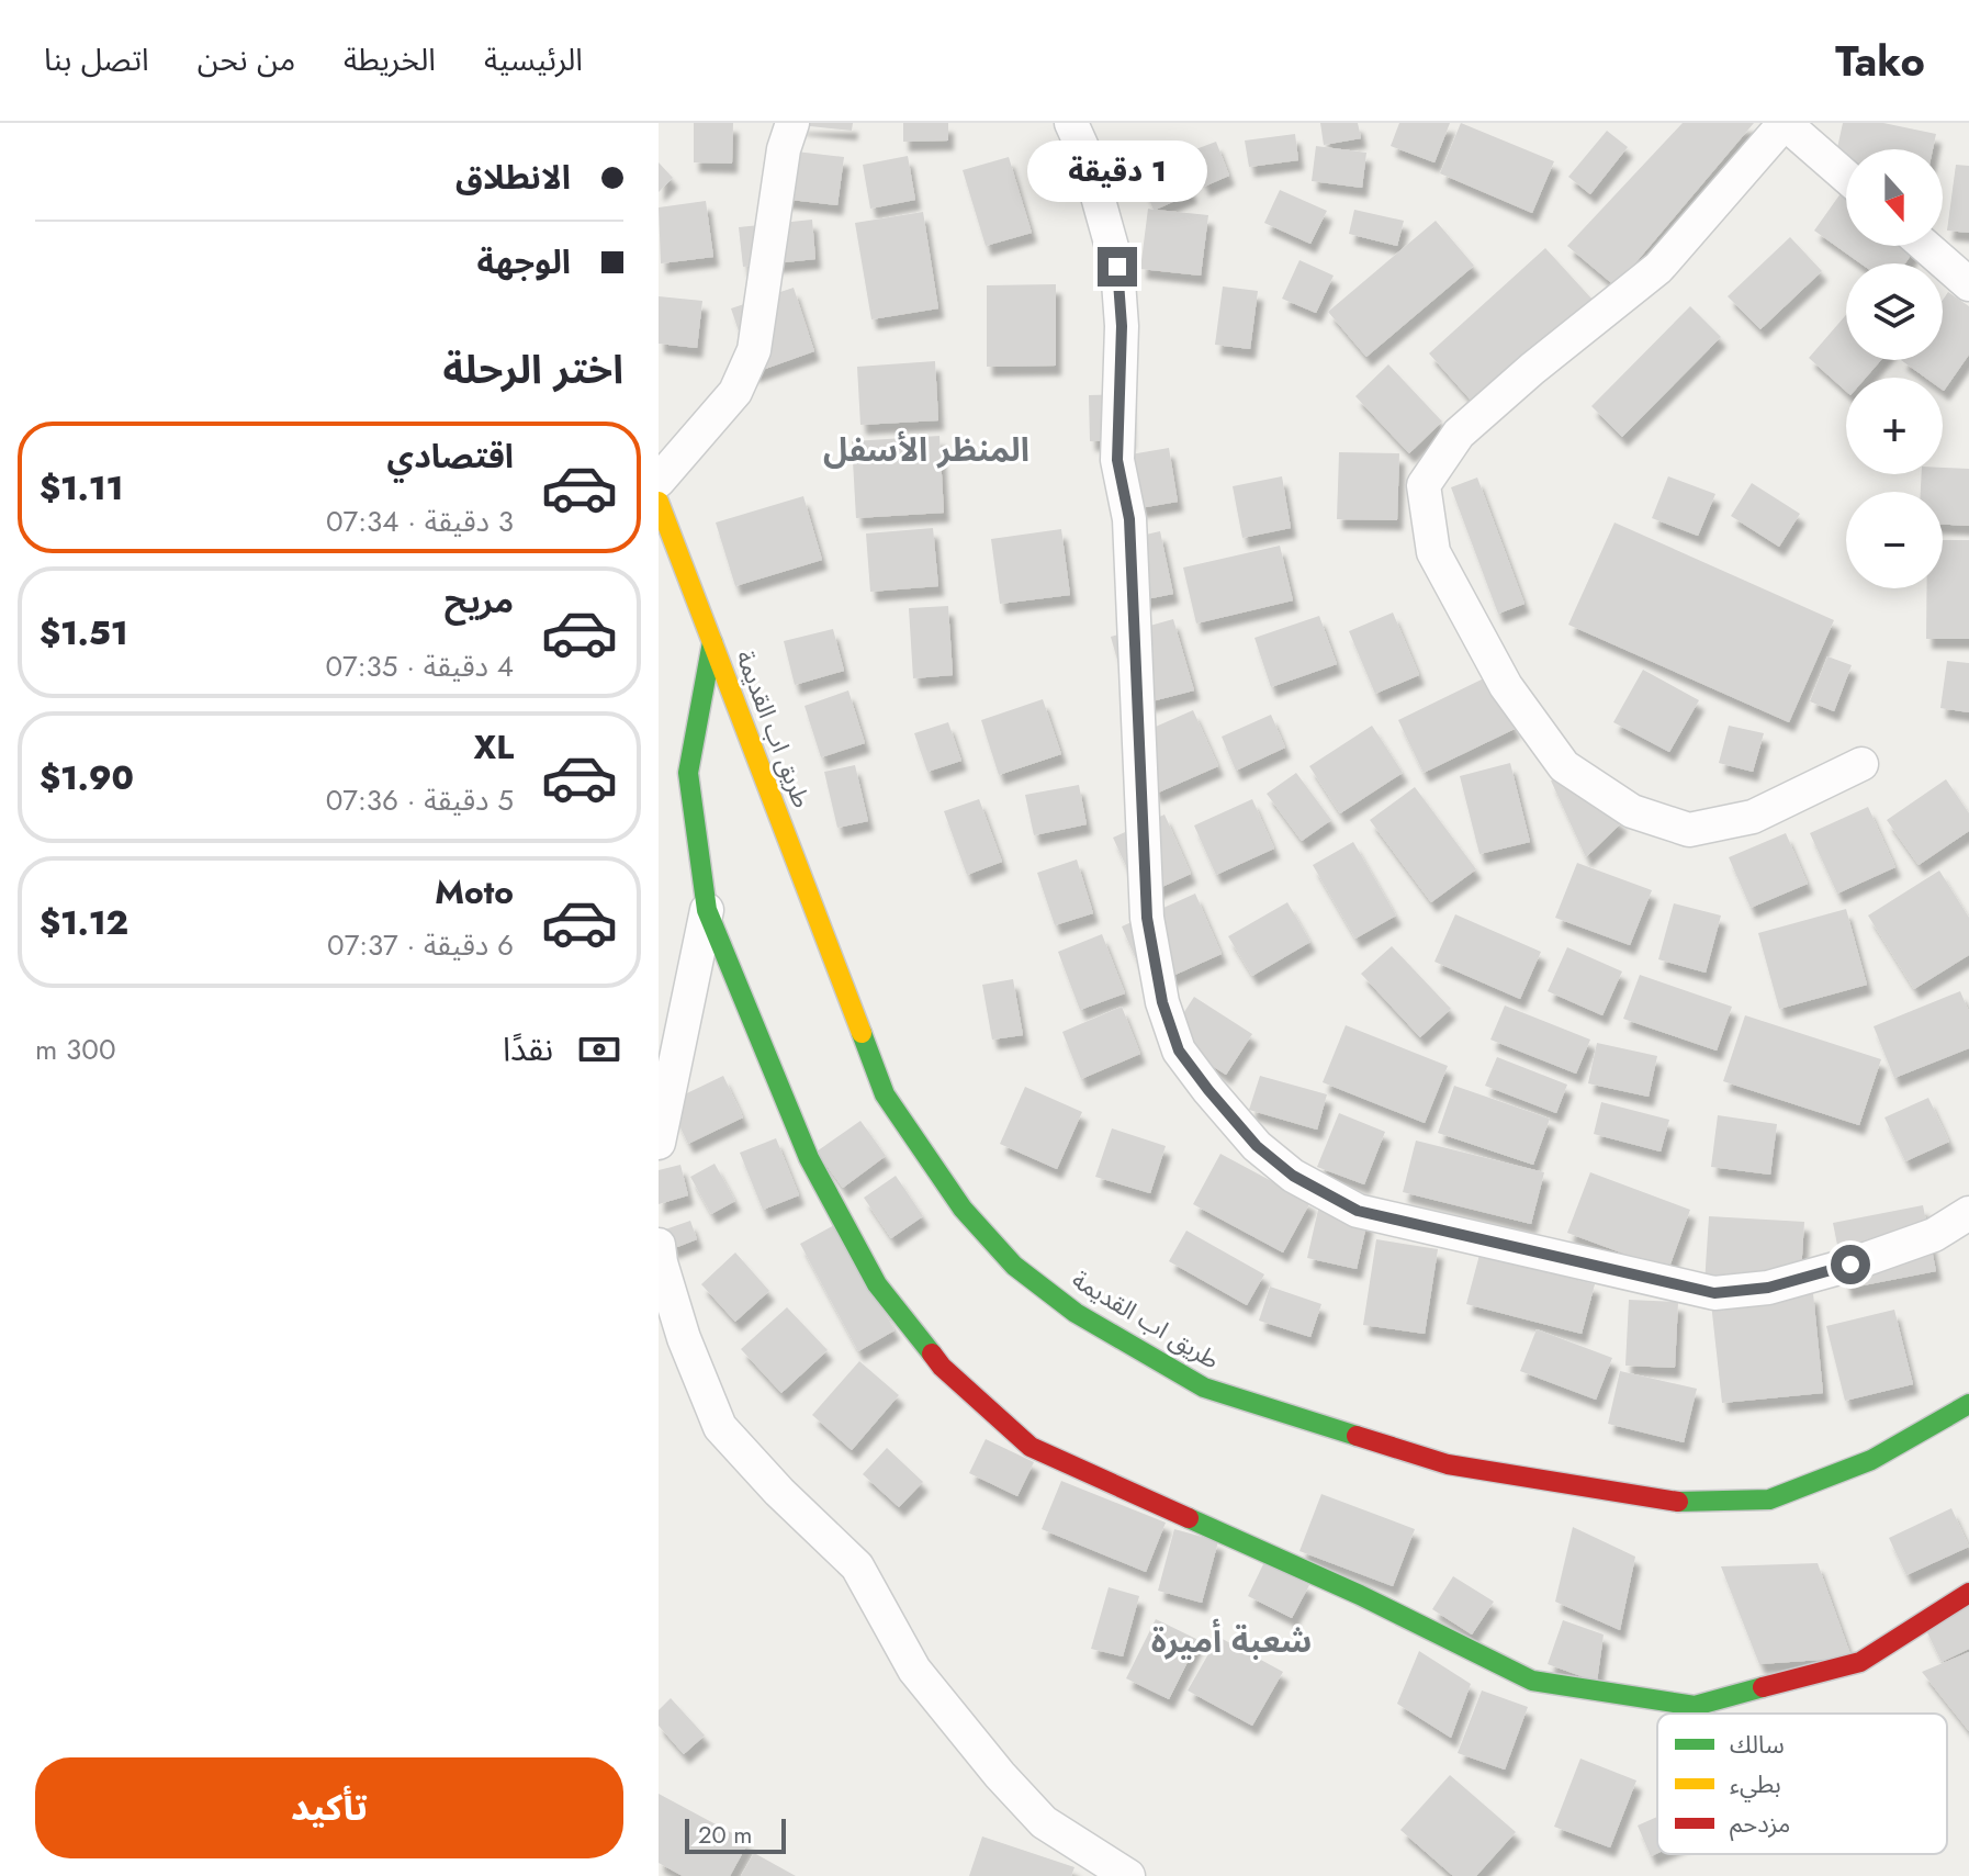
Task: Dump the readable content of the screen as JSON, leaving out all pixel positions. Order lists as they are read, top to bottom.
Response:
{
  "streets": {
    "street": ["طريق اب القديمة"]
  },
  "districts": ["المنظر الأسفل", "شعبة أميرة"],
  "legend": ["سالك", "بطيء", "مزدحم"],
  "scale_bar": "20 m",
  "north": "bottom",
  "page": {
    "header": "Tako",
    "nav": [
      "الرئيسية",
      "الخريطة",
      "من نحن",
      "اتصل بنا"
    ],
    "banner": ["الانطلاق", "الوجهة"],
    "bubble": "1 دقيقة",
    "map_buttons": ["+", "−"],
    "heading": "اختر الرحلة",
    "list": [
      {
        "name": "اقتصادي",
        "note": "3 دقيقة · 07:34",
        "value": "$1.11"
      },
      {
        "name": "مريح",
        "note": "4 دقيقة · 07:35",
        "value": "$1.51"
      },
      {
        "name": "XL",
        "note": "5 دقيقة · 07:36",
        "value": "$1.90"
      },
      {
        "name": "Moto",
        "note": "6 دقيقة · 07:37",
        "value": "$1.12"
      }
    ],
    "pay": ["نقدًا", "300 m"],
    "buttons": "تأكيد",
    "scale": "20 m"
  }
}
